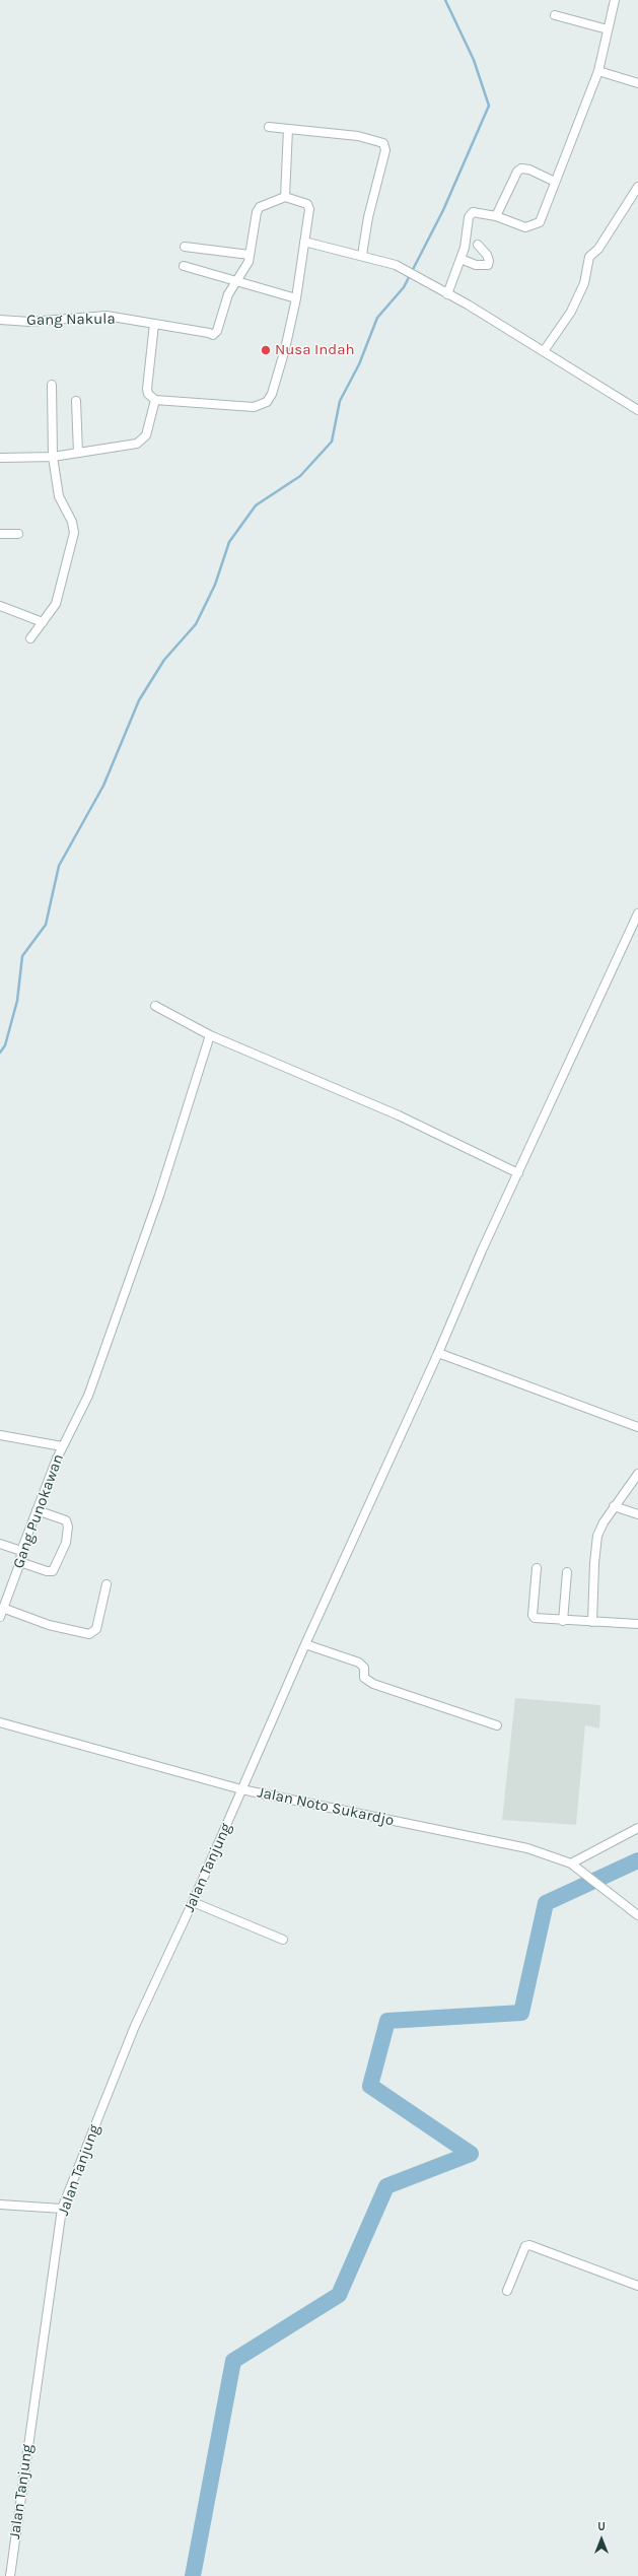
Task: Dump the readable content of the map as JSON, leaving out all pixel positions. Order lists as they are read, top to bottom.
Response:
{
  "streets": {
    "street": [
      "Gang Nakula",
      "Gang Punokawan",
      "Jalan Noto Sukardjo",
      "Jalan Tanjung"
    ]
  },
  "crossings": [
    ["Jalan Noto Sukardjo", "Jalan Tanjung"]
  ],
  "places": ["Nusa Indah"],
  "north": "top"
}
